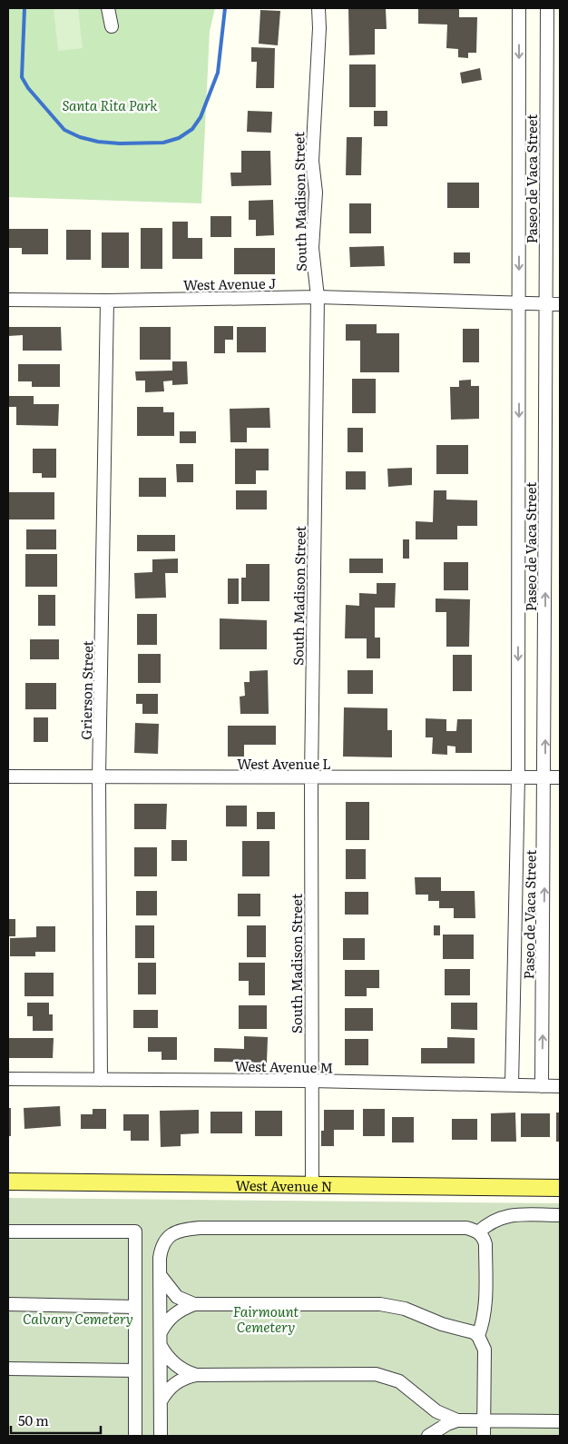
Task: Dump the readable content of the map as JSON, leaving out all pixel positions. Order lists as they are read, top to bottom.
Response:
{
  "streets": {
    "main road": ["West Avenue N"],
    "street": [
      "Paseo de Vaca Street",
      "South Madison Street",
      "West Avenue J",
      "Grierson Street",
      "West Avenue L",
      "West Avenue M"
    ]
  },
  "crossings": [
    ["Paseo de Vaca Street", "West Avenue J"],
    ["Paseo de Vaca Street", "West Avenue L"],
    ["Paseo de Vaca Street", "West Avenue M"],
    ["South Madison Street", "West Avenue J"],
    ["South Madison Street", "West Avenue L"],
    ["South Madison Street", "West Avenue M"],
    ["South Madison Street", "West Avenue N"],
    ["West Avenue J", "Grierson Street"],
    ["Grierson Street", "West Avenue L"],
    ["Grierson Street", "West Avenue M"]
  ],
  "parks": ["Santa Rita Park", "Fairmount Cemetery", "Calvary Cemetery"],
  "scale_bar": "50 m"
}
